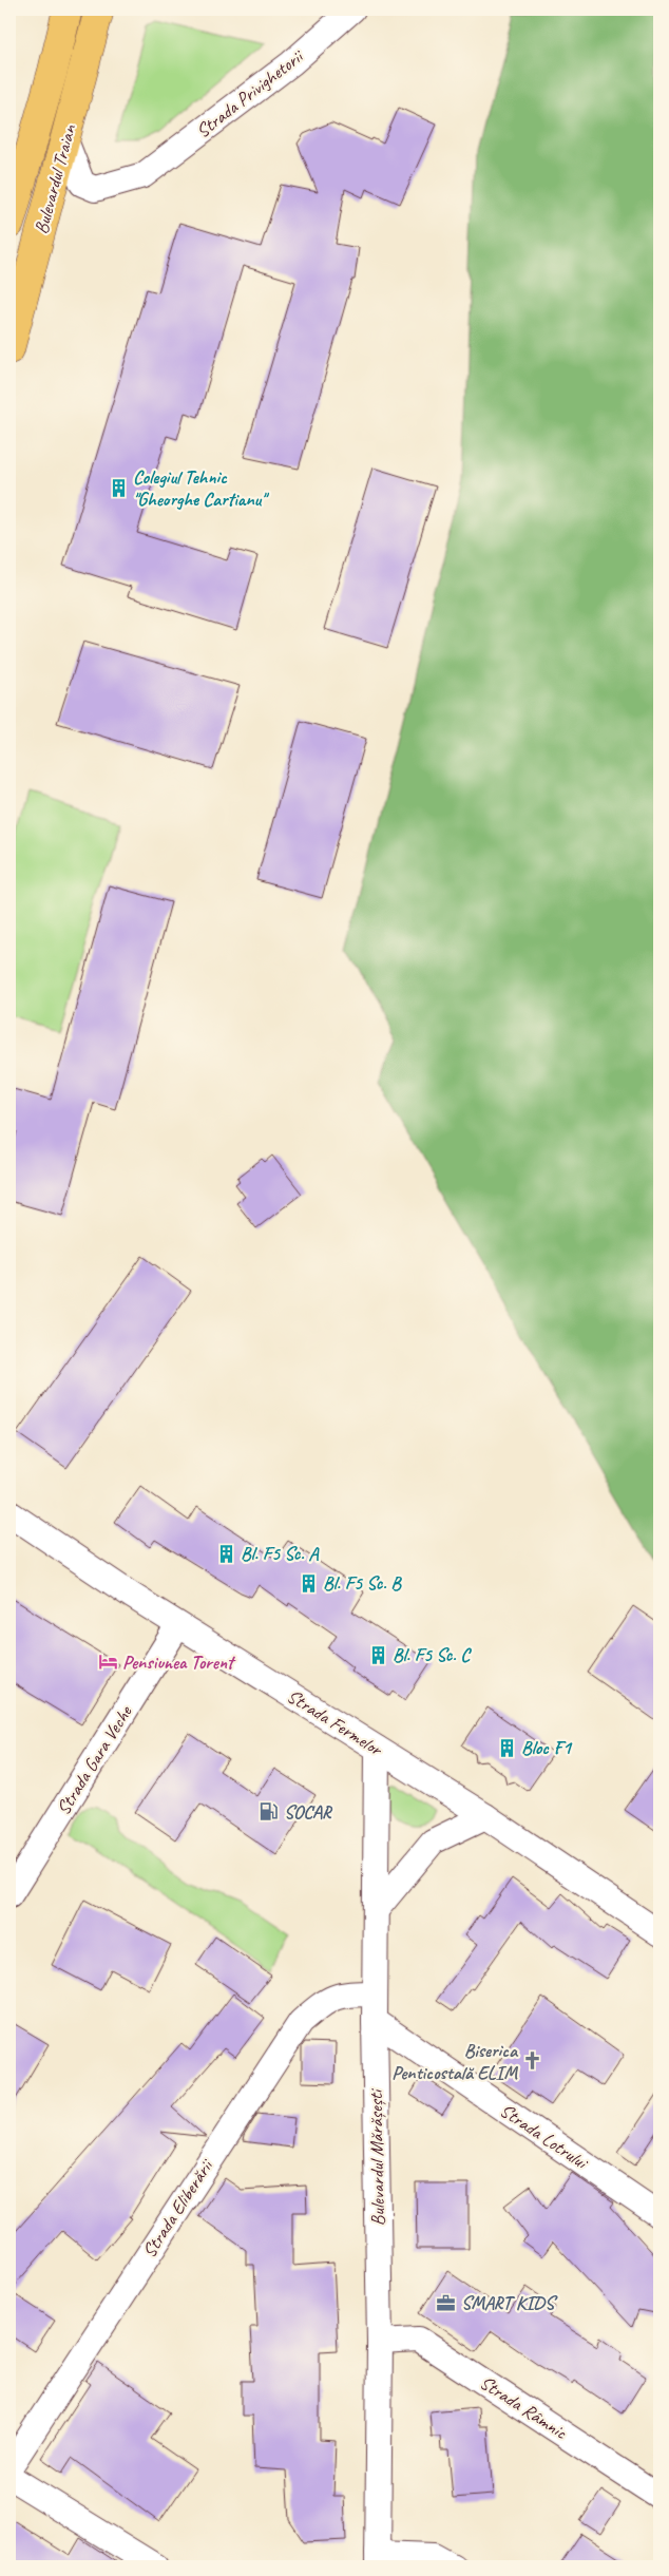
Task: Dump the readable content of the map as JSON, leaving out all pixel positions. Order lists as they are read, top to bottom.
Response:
{
  "streets": {
    "main road": ["Bulevardul Traian"],
    "street": [
      "Strada Privighetorii",
      "Strada Fermelor",
      "Strada Gara Veche",
      "Strada Lotrului",
      "Bulevardul Mărășești",
      "Strada Eliberării",
      "Strada Râmnic"
    ]
  },
  "crossings": [
    ["Strada Privighetorii", "Bulevardul Traian"],
    ["Strada Fermelor", "Strada Gara Veche"],
    ["Strada Fermelor", "Bulevardul Mărășești"],
    ["Strada Lotrului", "Bulevardul Mărășești"],
    ["Bulevardul Mărășești", "Strada Eliberării"],
    ["Bulevardul Mărășești", "Strada Râmnic"]
  ],
  "places": {
    "building": [
      "Colegiul Tehnic \"Gheorghe Cartianu\"",
      "Bl. F5 Sc. A",
      "Bl. F5 Sc. B",
      "Bl. F5 Sc. C",
      "Bloc F1"
    ],
    "hotel": ["Pensiunea Torent"],
    "fuel station": ["SOCAR"],
    "church": ["Biserica Penticostală ELIM"],
    "office": ["SMART KIDS"]
  }
}
